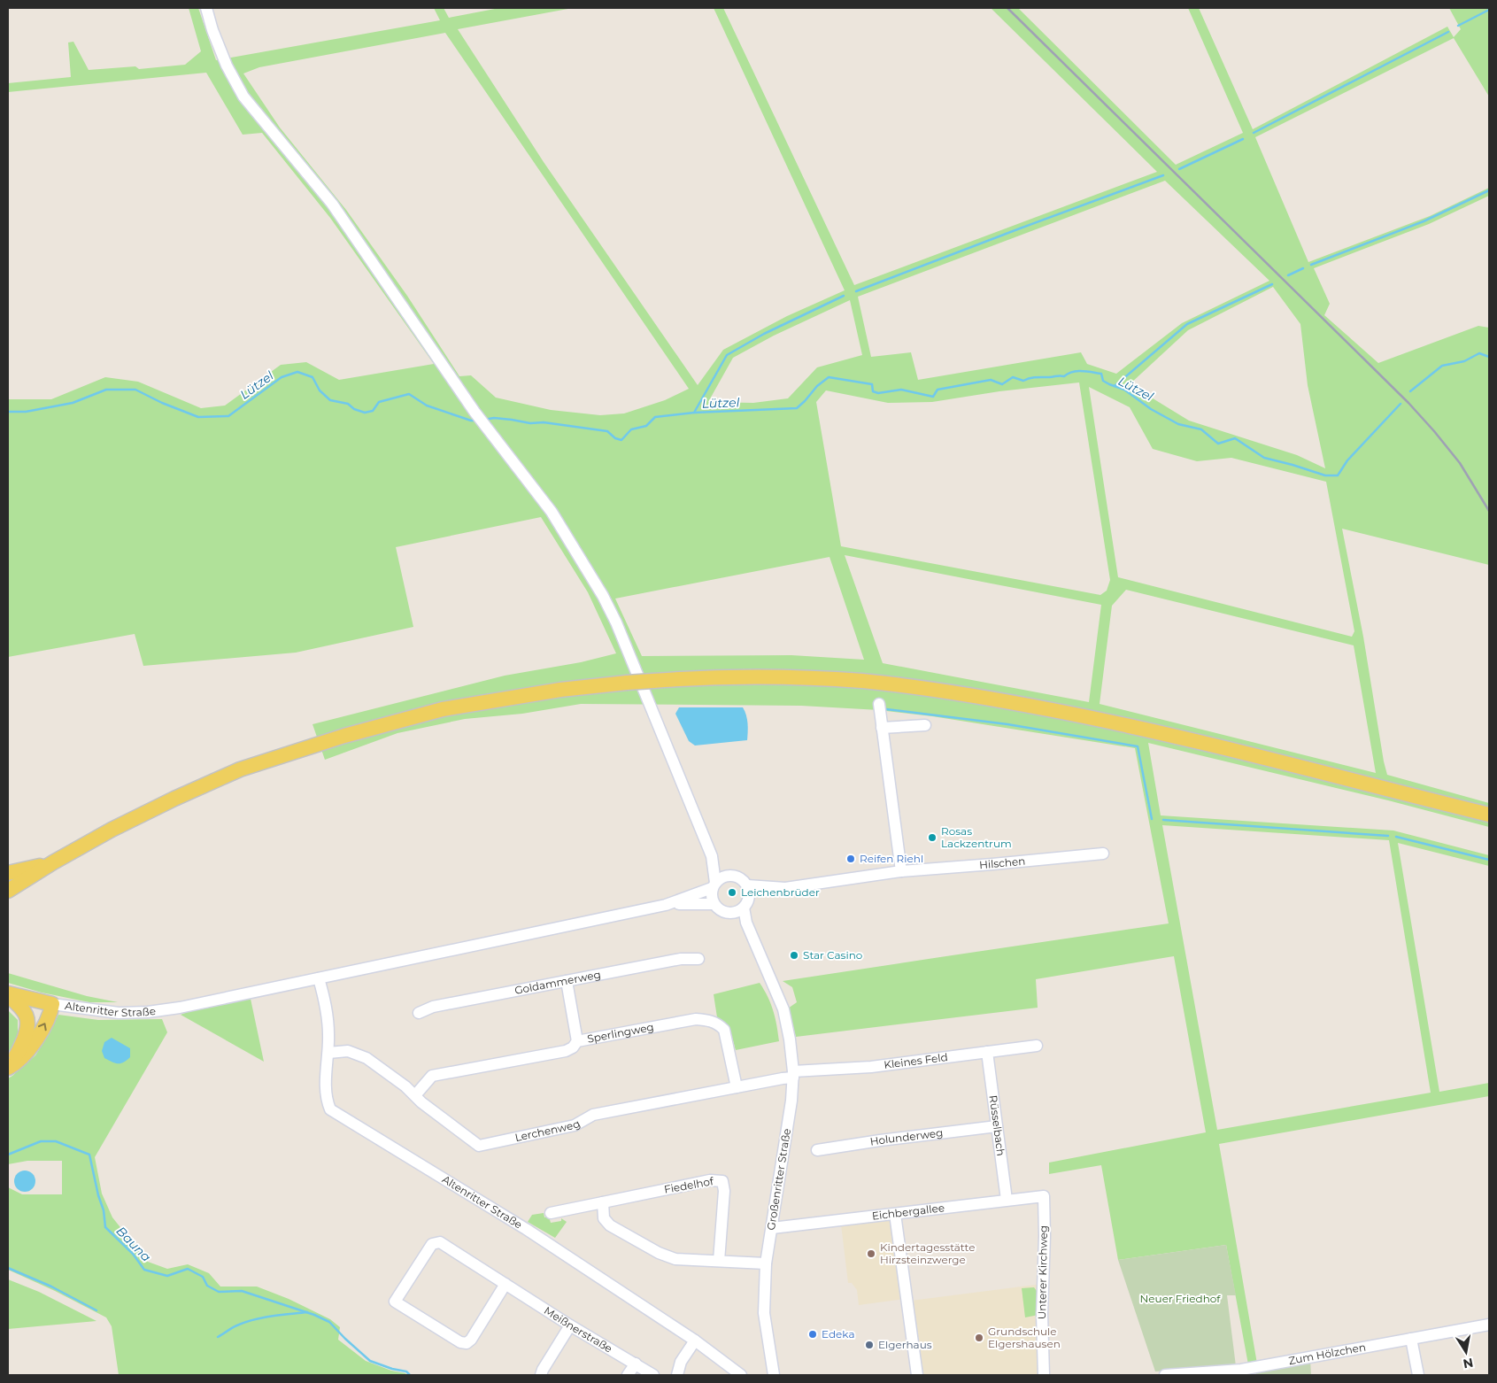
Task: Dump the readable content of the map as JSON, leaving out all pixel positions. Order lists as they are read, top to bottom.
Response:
{
  "streets": {
    "street": [
      "Hilschen",
      "Goldammerweg",
      "Altenritter Straße",
      "Sperlingweg",
      "Kleines Feld",
      "Rüsselbach",
      "Lerchenweg",
      "Holunderweg",
      "Großenritter Straße",
      "Fiedelhof",
      "Eichbergallee",
      "Unterer Kirchweg",
      "Meißnerstraße",
      "Zum Hölzchen"
    ]
  },
  "crossings": [
    ["Hilschen", "Großenritter Straße"],
    ["Altenritter Straße", "Lerchenweg"],
    ["Sperlingweg", "Lerchenweg"],
    ["Kleines Feld", "Rüsselbach"],
    ["Kleines Feld", "Lerchenweg"],
    ["Kleines Feld", "Großenritter Straße"],
    ["Rüsselbach", "Holunderweg"],
    ["Rüsselbach", "Eichbergallee"],
    ["Lerchenweg", "Großenritter Straße"],
    ["Großenritter Straße", "Eichbergallee"],
    ["Eichbergallee", "Unterer Kirchweg"]
  ],
  "water": ["Lützel", "Bauna"],
  "parks": ["Neuer Friedhof"],
  "places": [
    "Rosas Lackzentrum",
    "Reifen Riehl",
    "Leichenbrüder",
    "Star Casino",
    "Kindertagesstätte Hirzsteinzwerge",
    "Edeka",
    "Grundschule Elgershausen",
    "Elgerhaus"
  ],
  "north": "bottom"
}
